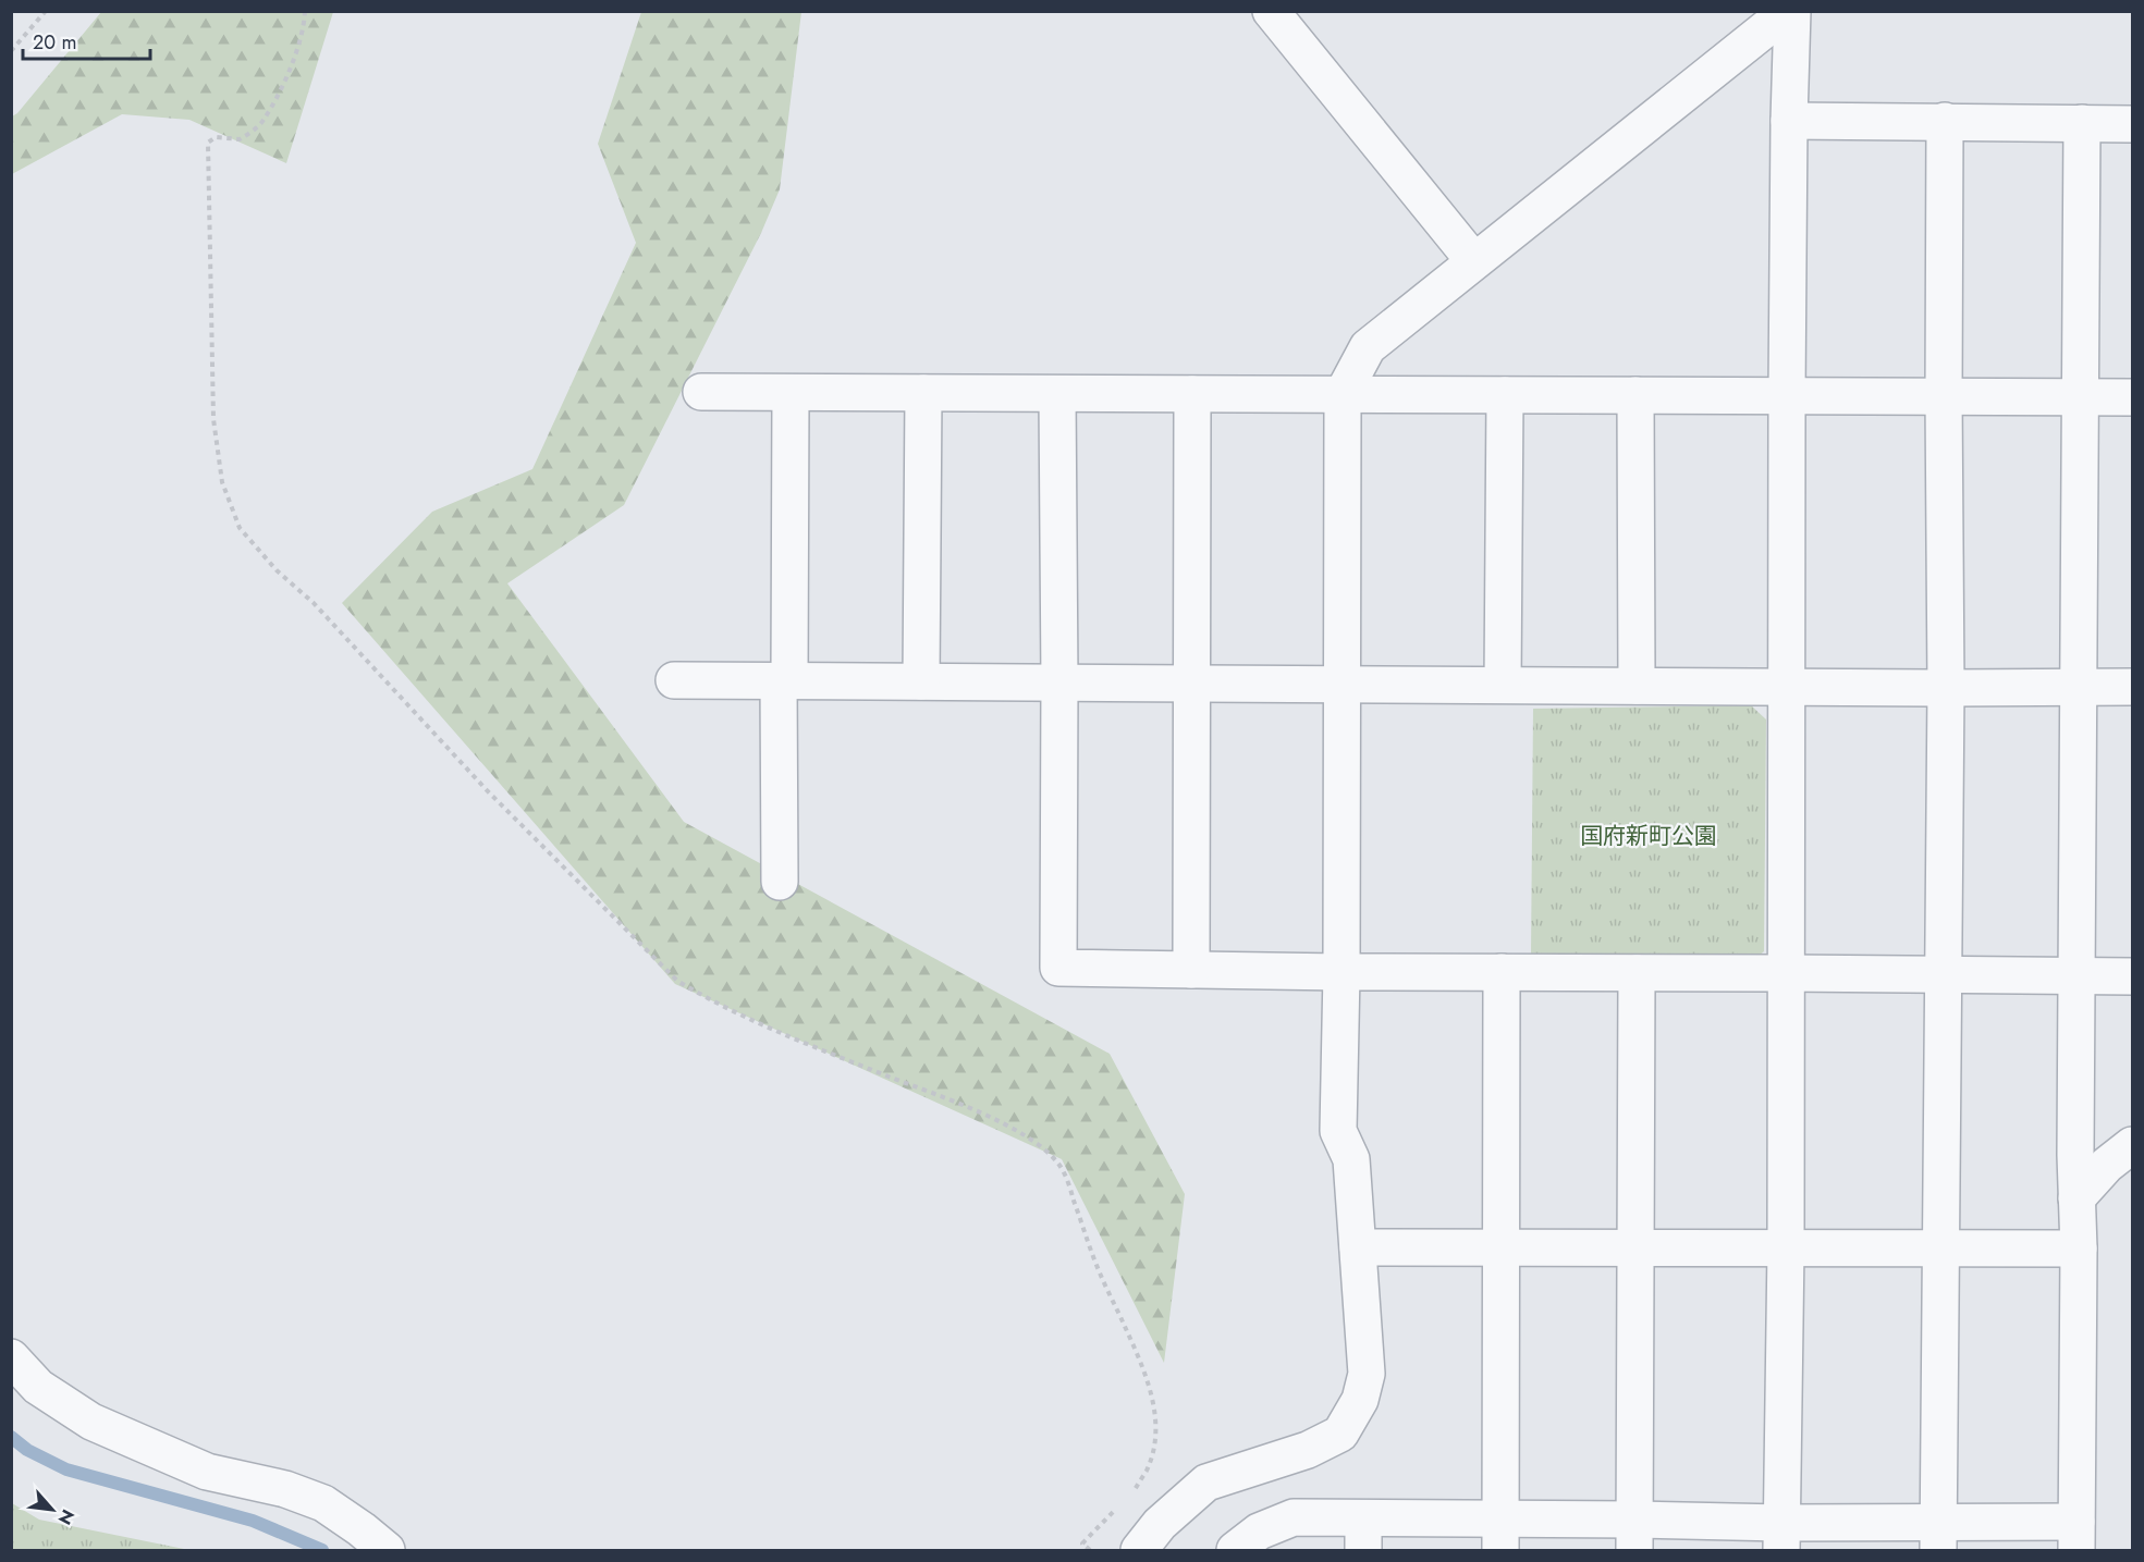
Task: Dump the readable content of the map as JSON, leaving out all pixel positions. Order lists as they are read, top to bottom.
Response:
{
  "parks": ["国府新町公園"],
  "scale_bar": "20 m",
  "north": "bottom right"
}
